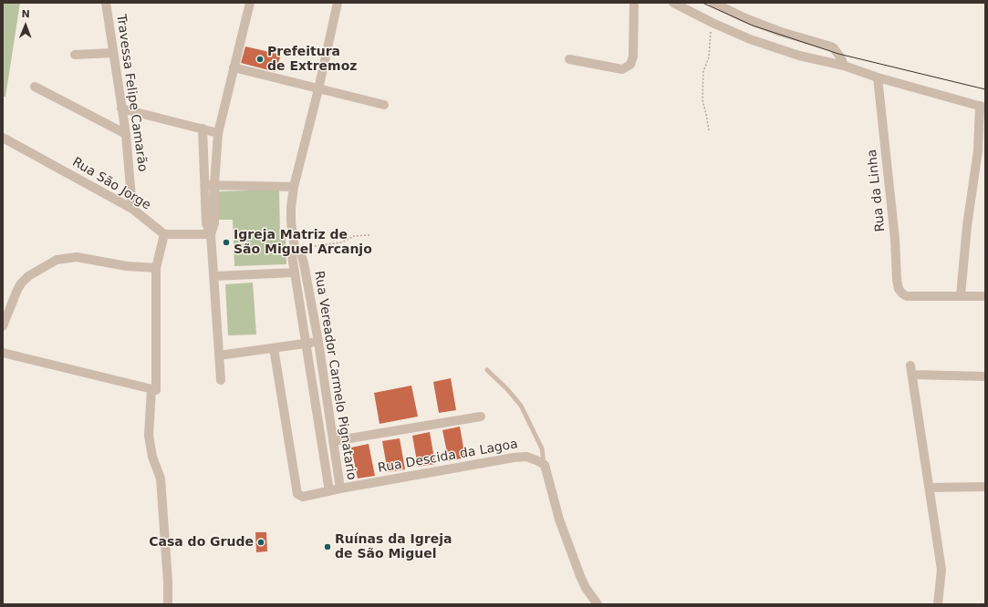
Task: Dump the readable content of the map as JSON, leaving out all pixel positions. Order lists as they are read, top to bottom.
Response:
{
  "streets": {
    "street": [
      "Travessa Felipe Camarão",
      "Rua São Jorge",
      "Rua da Linha",
      "Rua Vereador Carmelo Pignatario",
      "Rua Descida da Lagoa"
    ]
  },
  "crossings": [
    ["Travessa Felipe Camarão", "Rua São Jorge"],
    ["Rua Vereador Carmelo Pignatario", "Rua Descida da Lagoa"]
  ],
  "places": [
    "Prefeitura de Extremoz",
    "Igreja Matriz de São Miguel Arcanjo",
    "Casa do Grude",
    "Ruínas da Igreja de São Miguel"
  ],
  "north": "top"
}
